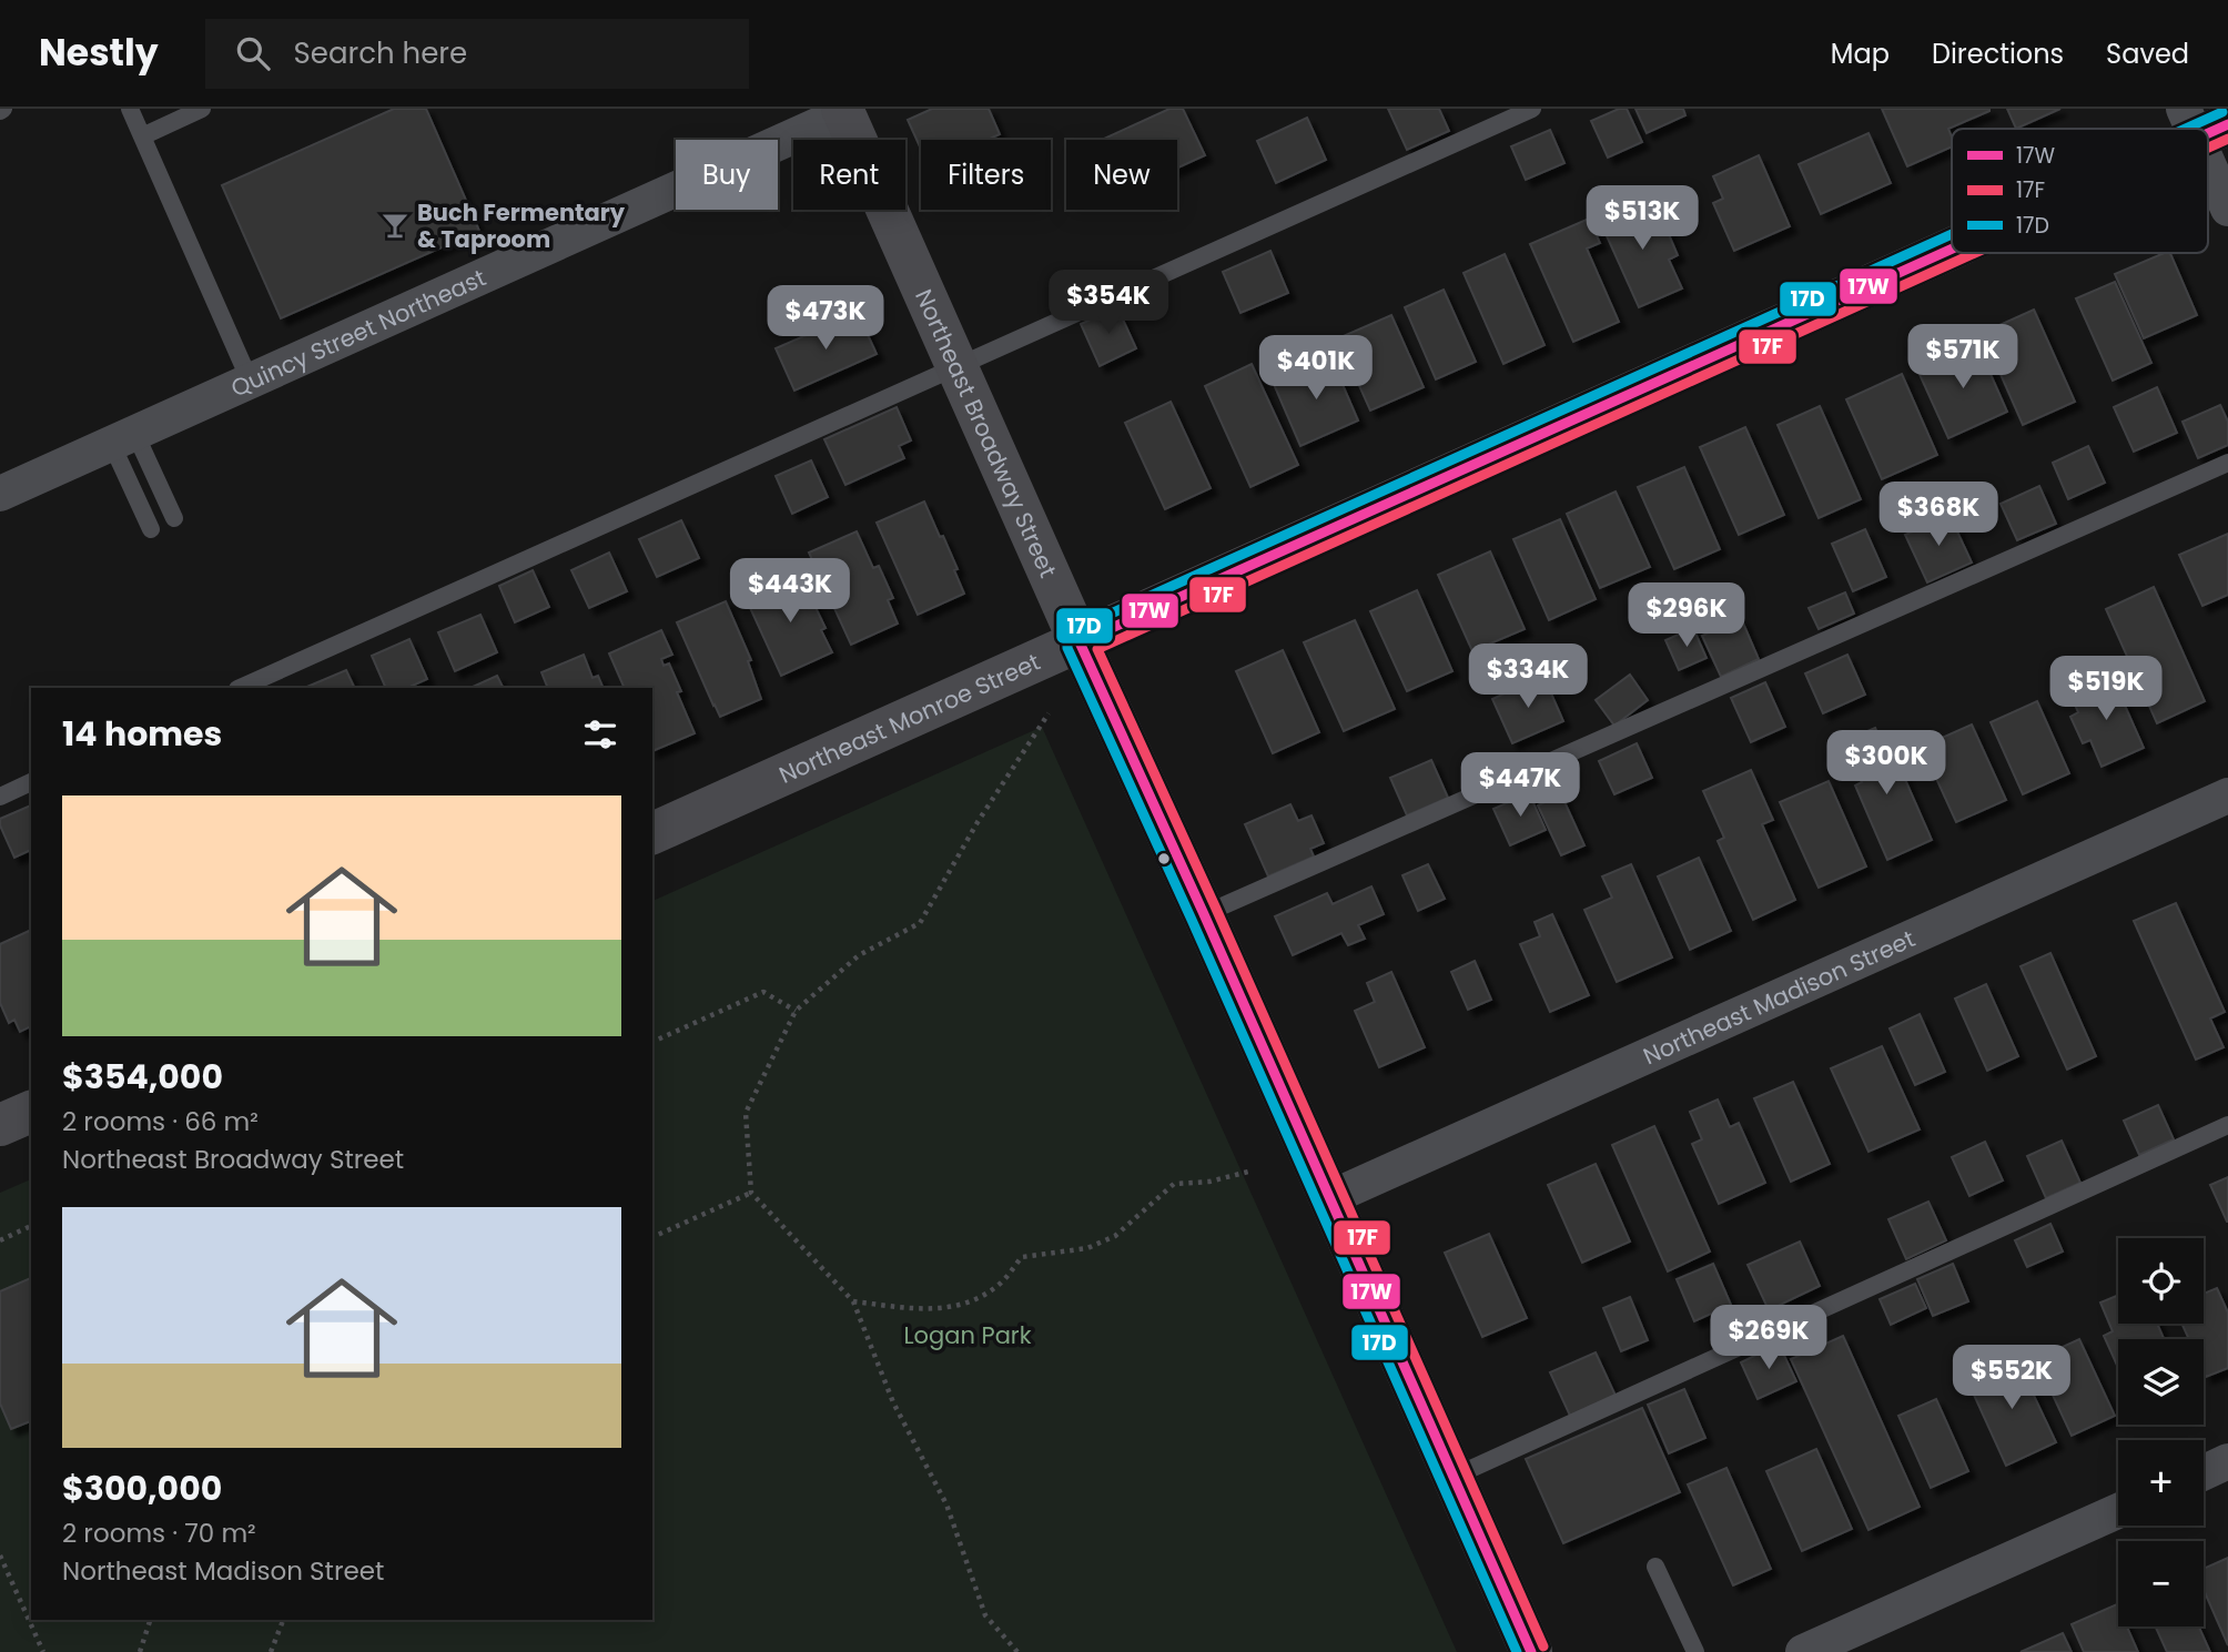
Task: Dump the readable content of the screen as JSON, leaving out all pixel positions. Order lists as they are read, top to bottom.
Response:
{
  "streets": {
    "street": [
      "Quincy Street Northeast",
      "Northeast Broadway Street",
      "Northeast Monroe Street",
      "Northeast Madison Street"
    ]
  },
  "crossings": [
    ["Quincy Street Northeast", "Northeast Broadway Street"],
    ["Northeast Broadway Street", "Northeast Monroe Street"],
    ["Northeast Broadway Street", "Northeast Madison Street"]
  ],
  "parks": ["Logan Park"],
  "places": {
    "bar": ["Buch Fermentary & Taproom"]
  },
  "lines": ["transit line 17D", "transit line 17W", "transit line 17F"],
  "legend": ["17W", "17F", "17D"],
  "page": {
    "header": "Nestly",
    "search": "Search here",
    "nav": ["Map", "Directions", "Saved"],
    "chip": [
      "Buy",
      "Rent",
      "Filters",
      "New"
    ],
    "price": [
      "$513K",
      "$354K",
      "$473K",
      "$571K",
      "$401K",
      "$368K",
      "$443K",
      "$296K",
      "$334K",
      "$519K",
      "$300K",
      "$447K",
      "$269K",
      "$552K"
    ],
    "heading": "14 homes",
    "list": [
      {
        "name": "$354,000",
        "note": "2 rooms · 66 m² · Northeast Broadway Street"
      },
      {
        "name": "$300,000",
        "note": "2 rooms · 70 m² · Northeast Madison Street"
      }
    ],
    "map_buttons": ["+", "−"]
  }
}
